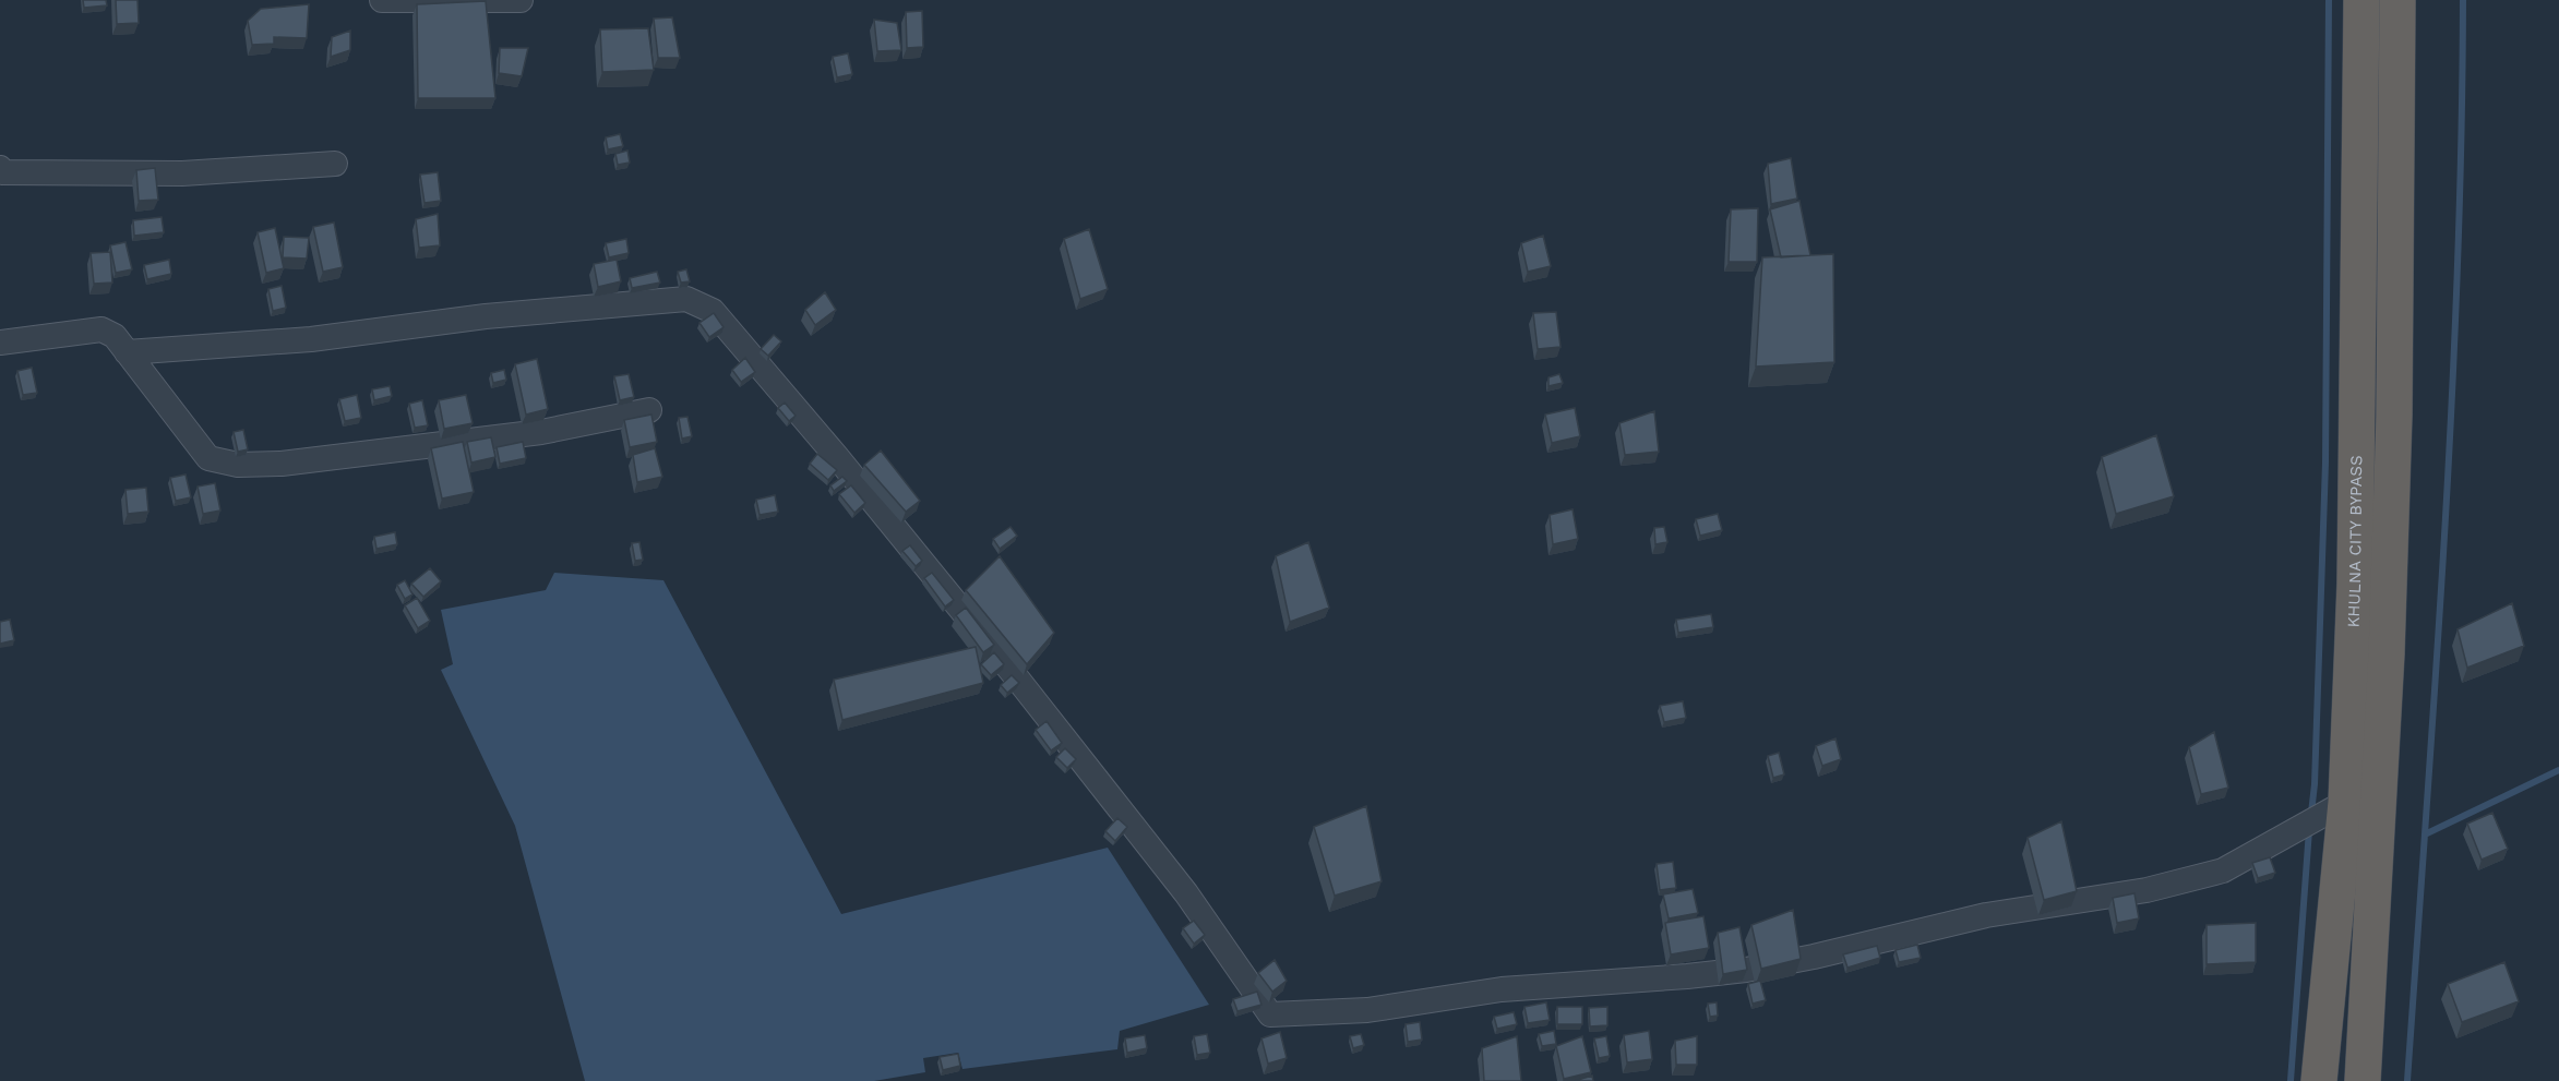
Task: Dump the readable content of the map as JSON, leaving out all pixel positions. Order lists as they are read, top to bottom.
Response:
{
  "streets": {
    "highway": ["KHULNA CITY BYPASS"]
  }
}
